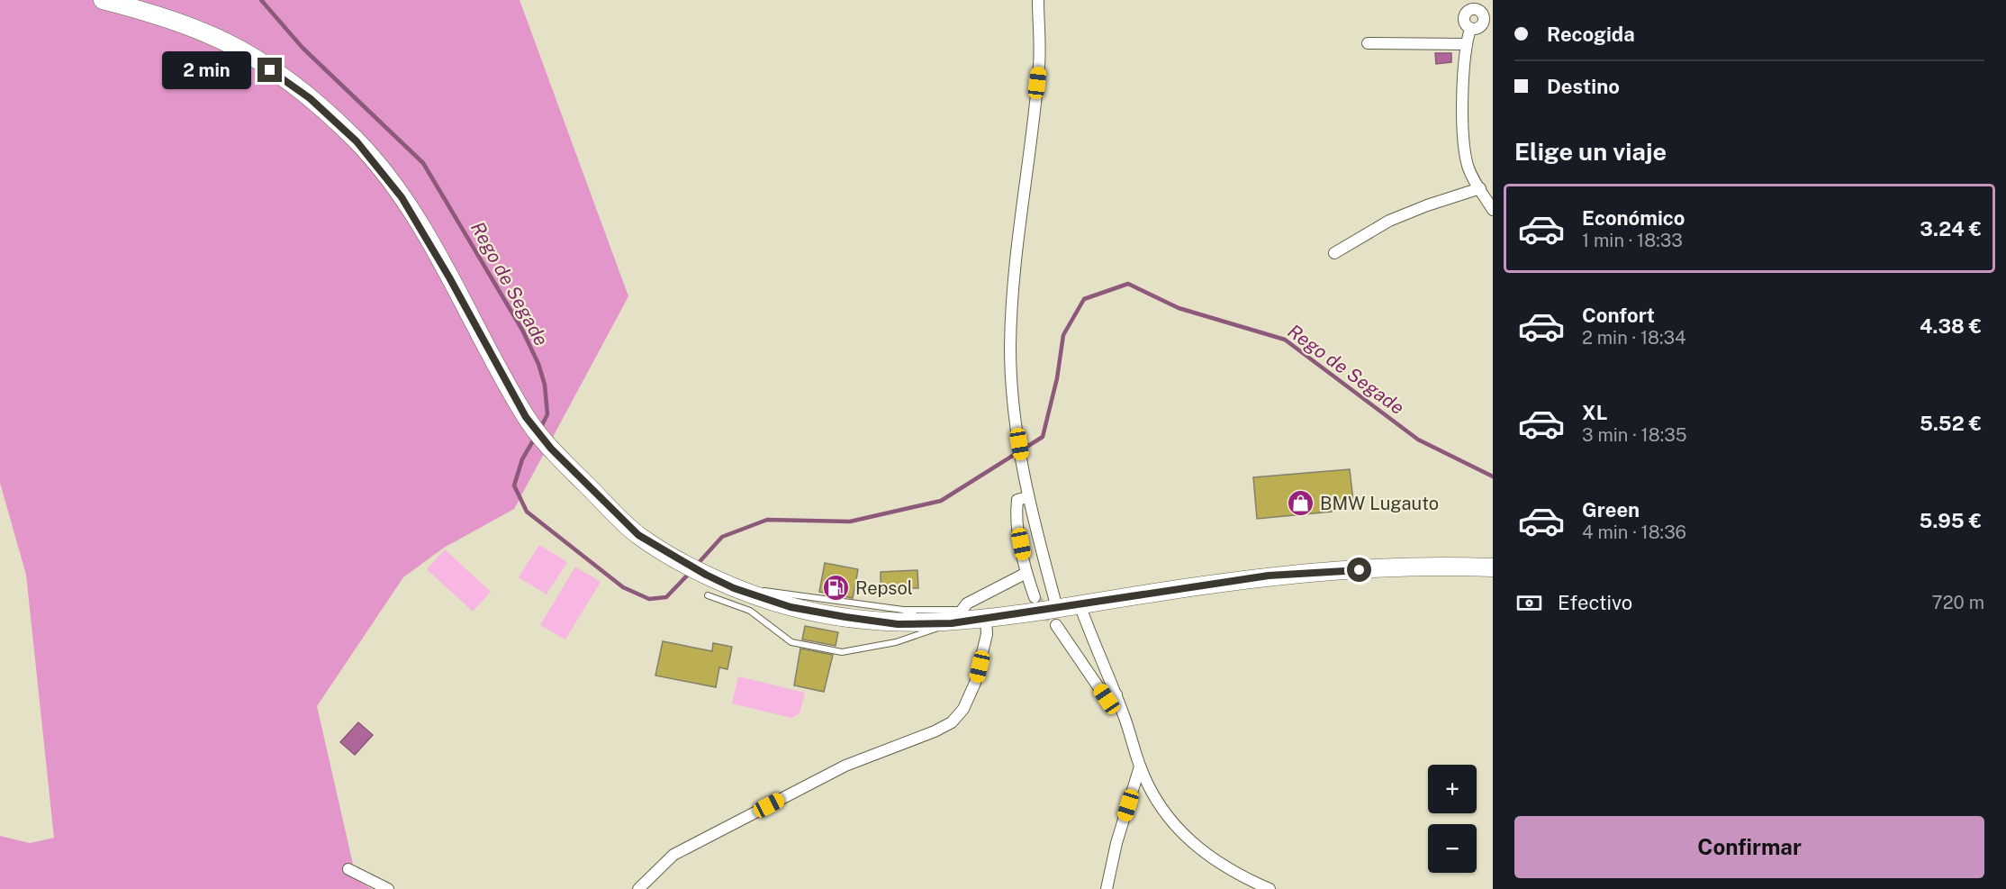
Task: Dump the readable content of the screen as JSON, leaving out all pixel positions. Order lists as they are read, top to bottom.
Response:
{
  "water": ["Rego de Segade"],
  "places": {
    "shop": ["BMW Lugauto"],
    "fuel station": ["Repsol"]
  },
  "page": {
    "banner": ["Recogida", "Destino"],
    "bubble": "2 min",
    "heading": "Elige un viaje",
    "list": [
      {
        "name": "Económico",
        "note": "1 min · 18:33",
        "value": "3.24 €"
      },
      {
        "name": "Confort",
        "note": "2 min · 18:34",
        "value": "4.38 €"
      },
      {
        "name": "XL",
        "note": "3 min · 18:35",
        "value": "5.52 €"
      },
      {
        "name": "Green",
        "note": "4 min · 18:36",
        "value": "5.95 €"
      }
    ],
    "pay": ["Efectivo", "720 m"],
    "map_buttons": ["+", "−"],
    "buttons": "Confirmar"
  }
}
